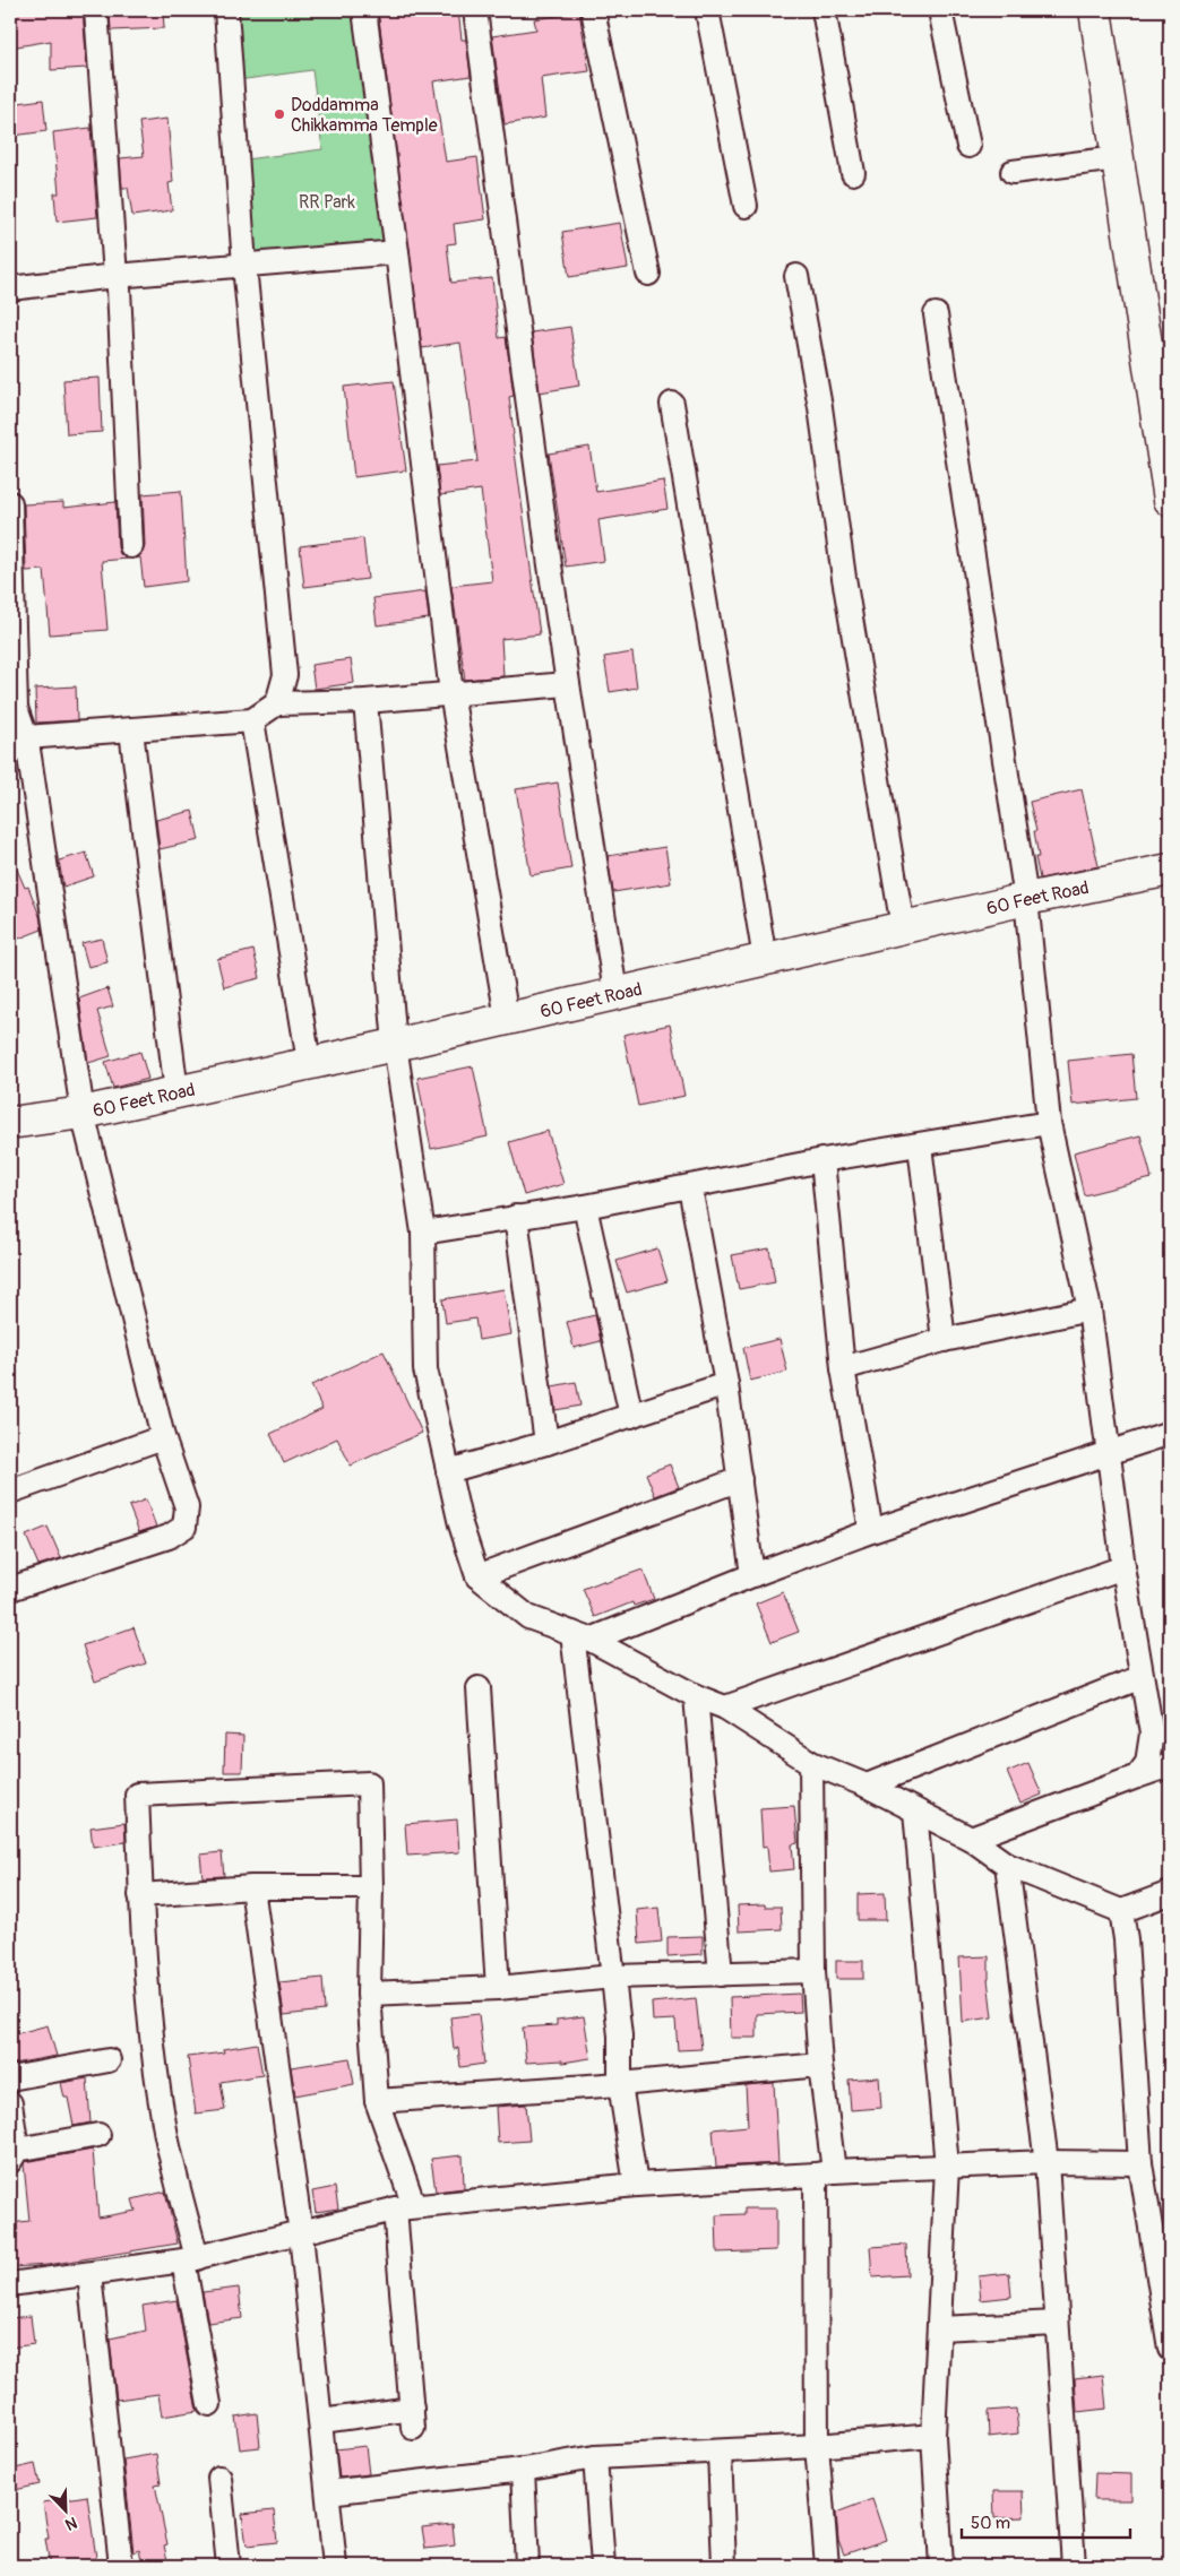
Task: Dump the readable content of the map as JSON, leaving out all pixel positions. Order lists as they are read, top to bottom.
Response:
{
  "streets": {
    "street": ["60 Feet Road"]
  },
  "parks": ["RR Park"],
  "places": ["Doddamma Chikkamma Temple"],
  "scale_bar": "50 m",
  "north": "bottom right"
}
